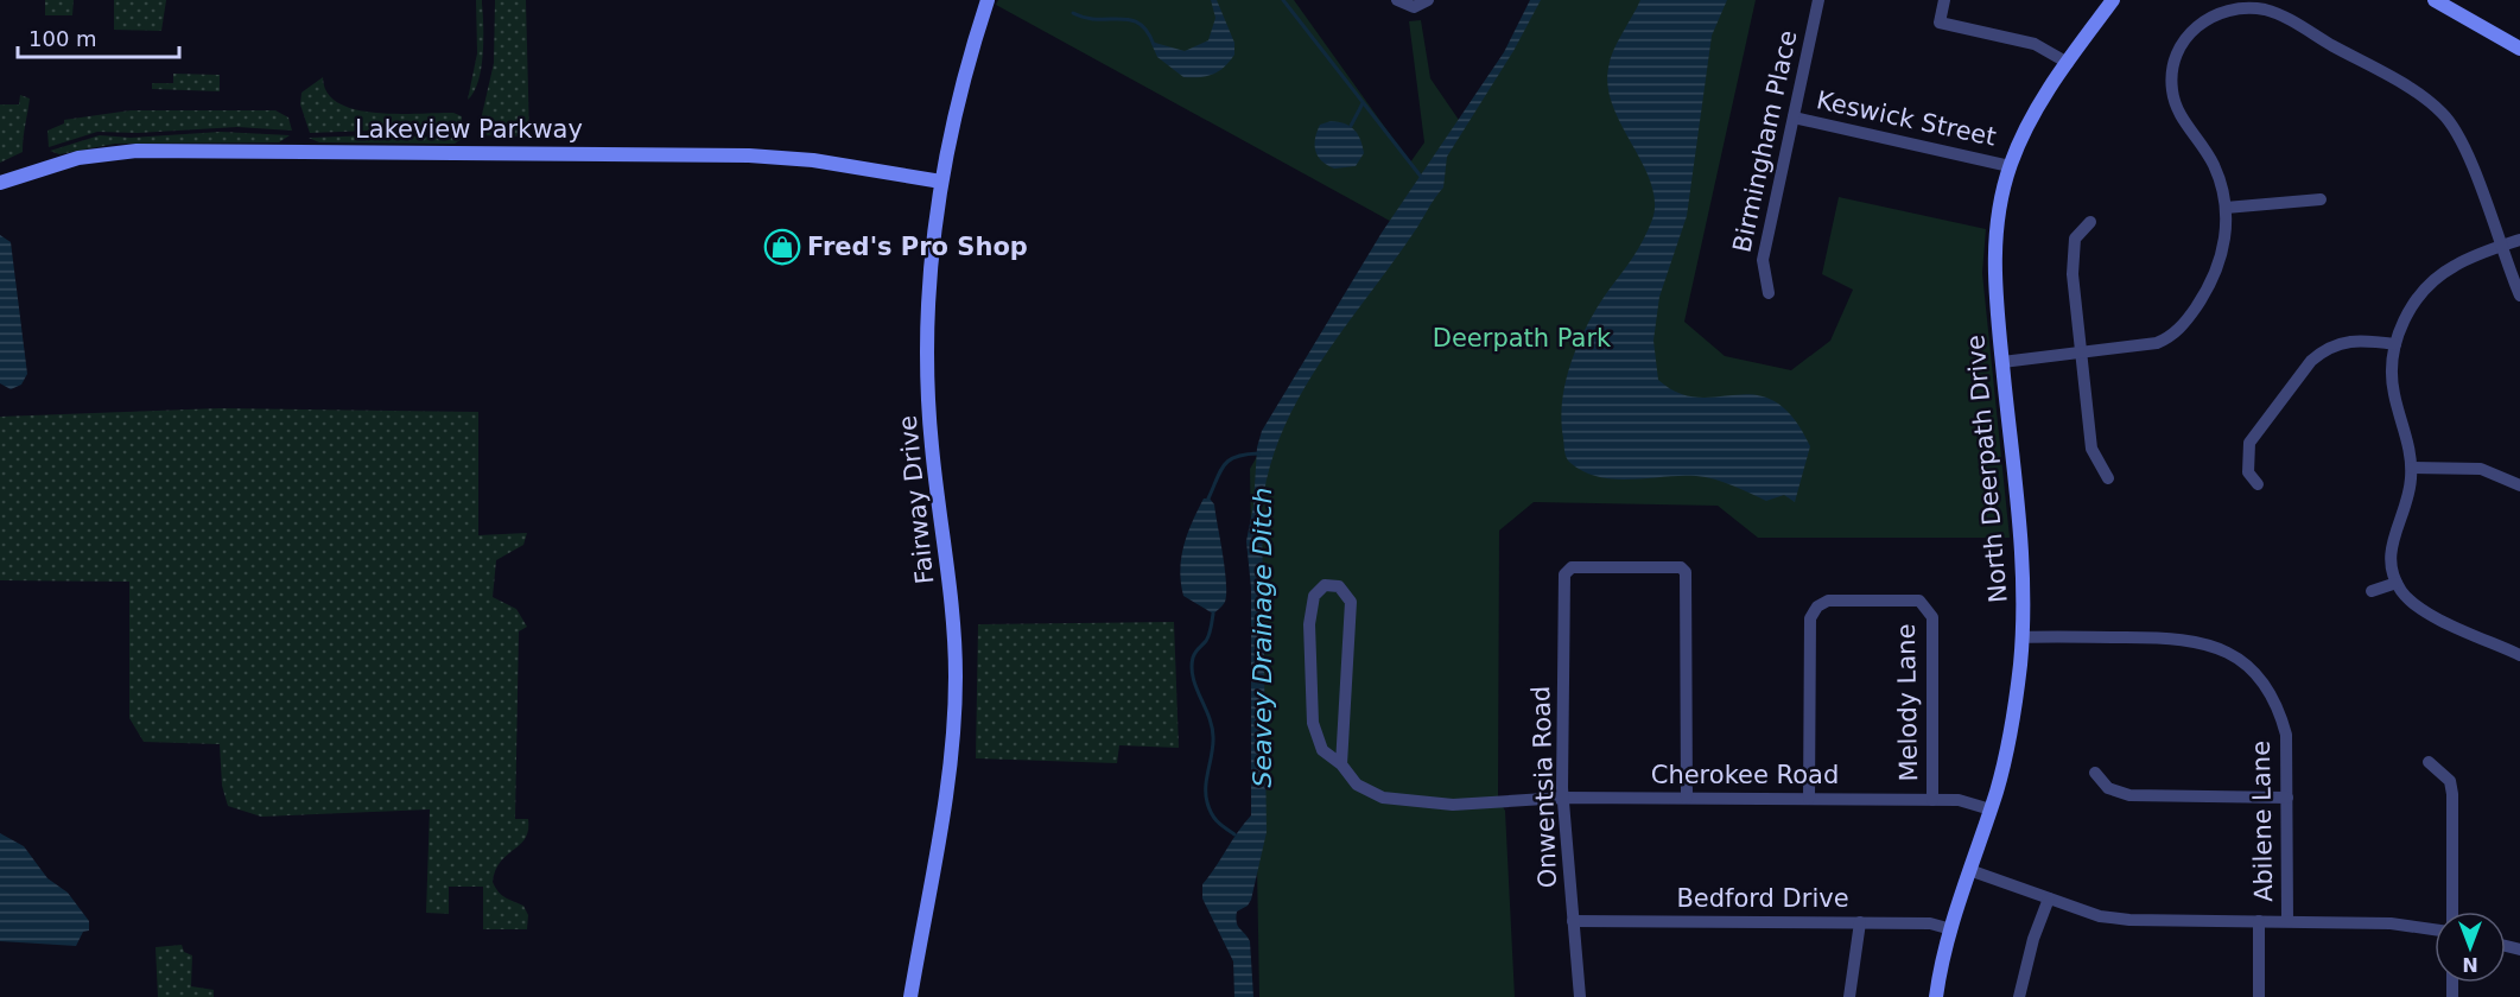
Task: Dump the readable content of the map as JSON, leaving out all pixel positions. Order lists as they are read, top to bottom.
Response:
{
  "streets": {
    "street": [
      "Keswick Street",
      "Lakeview Parkway",
      "Birmingham Place",
      "North Deerpath Drive",
      "Fairway Drive",
      "Melody Lane",
      "Cherokee Road",
      "Onwentsia Road",
      "Abilene Lane",
      "Bedford Drive"
    ]
  },
  "crossings": [
    ["Keswick Street", "Birmingham Place"],
    ["Keswick Street", "North Deerpath Drive"],
    ["Lakeview Parkway", "Fairway Drive"],
    ["North Deerpath Drive", "Cherokee Road"],
    ["North Deerpath Drive", "Abilene Lane"],
    ["North Deerpath Drive", "Bedford Drive"],
    ["Melody Lane", "Cherokee Road"],
    ["Cherokee Road", "Onwentsia Road"],
    ["Onwentsia Road", "Bedford Drive"]
  ],
  "water": ["Seavey Drainage Ditch"],
  "parks": ["Deerpath Park"],
  "places": {
    "shop": ["Fred's Pro Shop"]
  },
  "scale_bar": "100 m",
  "north": "bottom"
}
